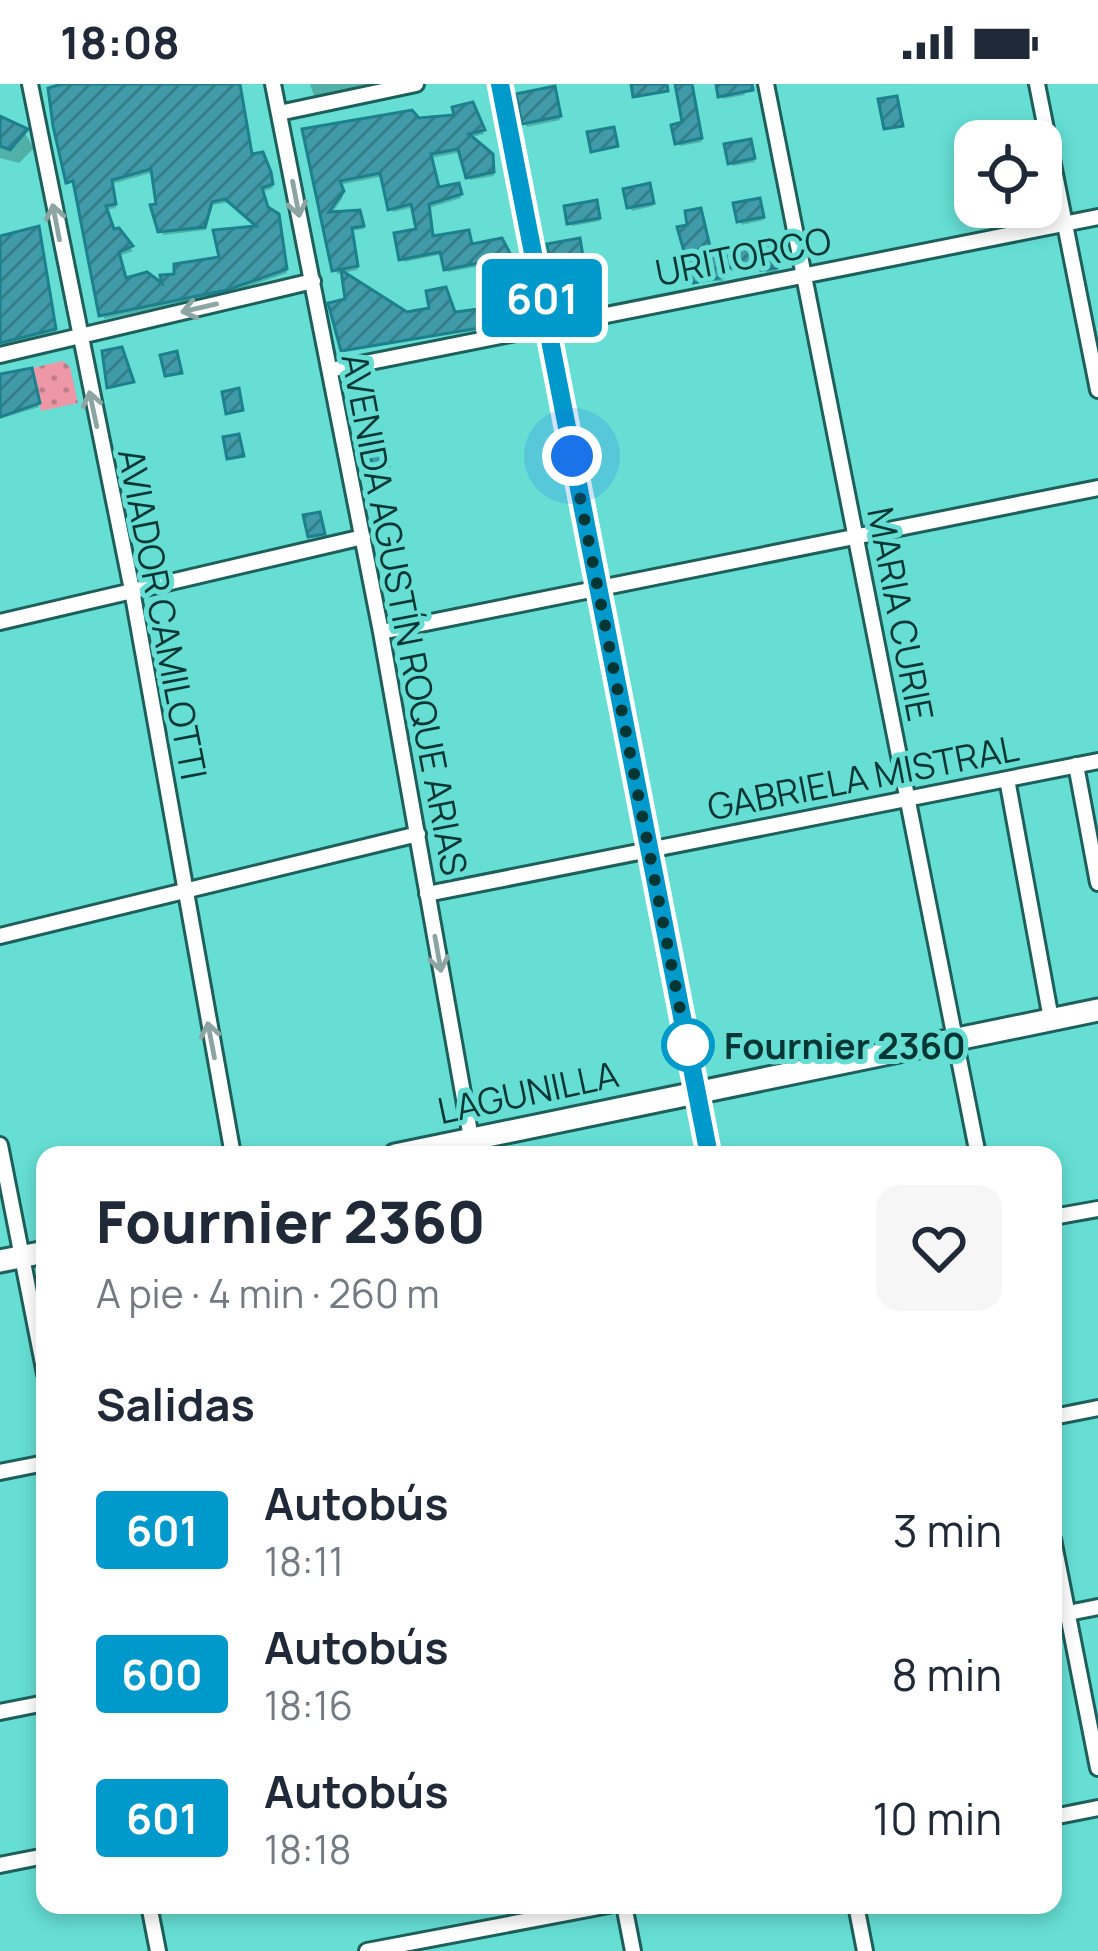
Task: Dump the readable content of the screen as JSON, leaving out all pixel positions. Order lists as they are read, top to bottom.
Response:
{
  "streets": {
    "main road": ["LAGUNILLA"],
    "street": [
      "URITORCO",
      "AVIADOR CAMILOTTI",
      "AVENIDA AGUSTÍN ROQUE ARIAS",
      "MARIA CURIE",
      "GABRIELA MISTRAL"
    ]
  },
  "crossings": [
    ["URITORCO", "AVENIDA AGUSTÍN ROQUE ARIAS"],
    ["URITORCO", "MARIA CURIE"],
    ["AVENIDA AGUSTÍN ROQUE ARIAS", "GABRIELA MISTRAL"],
    ["AVENIDA AGUSTÍN ROQUE ARIAS", "LAGUNILLA"],
    ["MARIA CURIE", "GABRIELA MISTRAL"],
    ["MARIA CURIE", "LAGUNILLA"]
  ],
  "one_way": ["AVIADOR CAMILOTTI", "AVENIDA AGUSTÍN ROQUE ARIAS"],
  "places": ["Fournier 2360"],
  "lines": ["bus line 601"],
  "page": {
    "status": "18:08",
    "on_map": "601",
    "heading": [
      ["Fournier 2360", "A pie · 4 min · 260 m"],
      "Salidas"
    ],
    "list": [
      {
        "mark": "601",
        "name": "Autobús",
        "note": "18:11",
        "value": "3 min"
      },
      {
        "mark": "600",
        "name": "Autobús",
        "note": "18:16",
        "value": "8 min"
      },
      {
        "mark": "601",
        "name": "Autobús",
        "note": "18:18",
        "value": "10 min"
      }
    ]
  }
}
